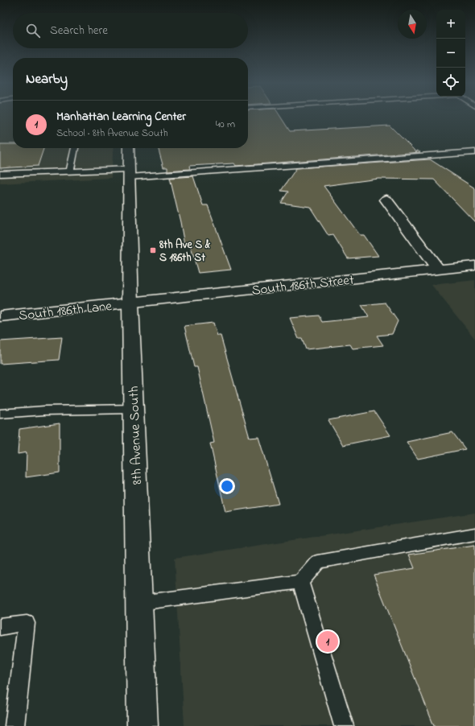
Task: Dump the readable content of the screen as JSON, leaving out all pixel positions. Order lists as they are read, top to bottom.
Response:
{
  "streets": {
    "street": ["South 186th Street", "South 186th Lane", "8th Avenue South"]
  },
  "crossings": [
    ["South 186th Street", "South 186th Lane"],
    ["South 186th Street", "8th Avenue South"],
    ["South 186th Lane", "8th Avenue South"]
  ],
  "places": {
    "transit": ["8th Ave S & S 186th St"]
  },
  "north": "bottom",
  "page": {
    "map_buttons": ["+", "−"],
    "search": "Search here",
    "heading": "Nearby",
    "list": [
      {
        "mark": "1",
        "name": "Manhattan Learning Center",
        "note": "School · 8th Avenue South",
        "value": "40 m"
      }
    ],
    "pins": "1"
  }
}
